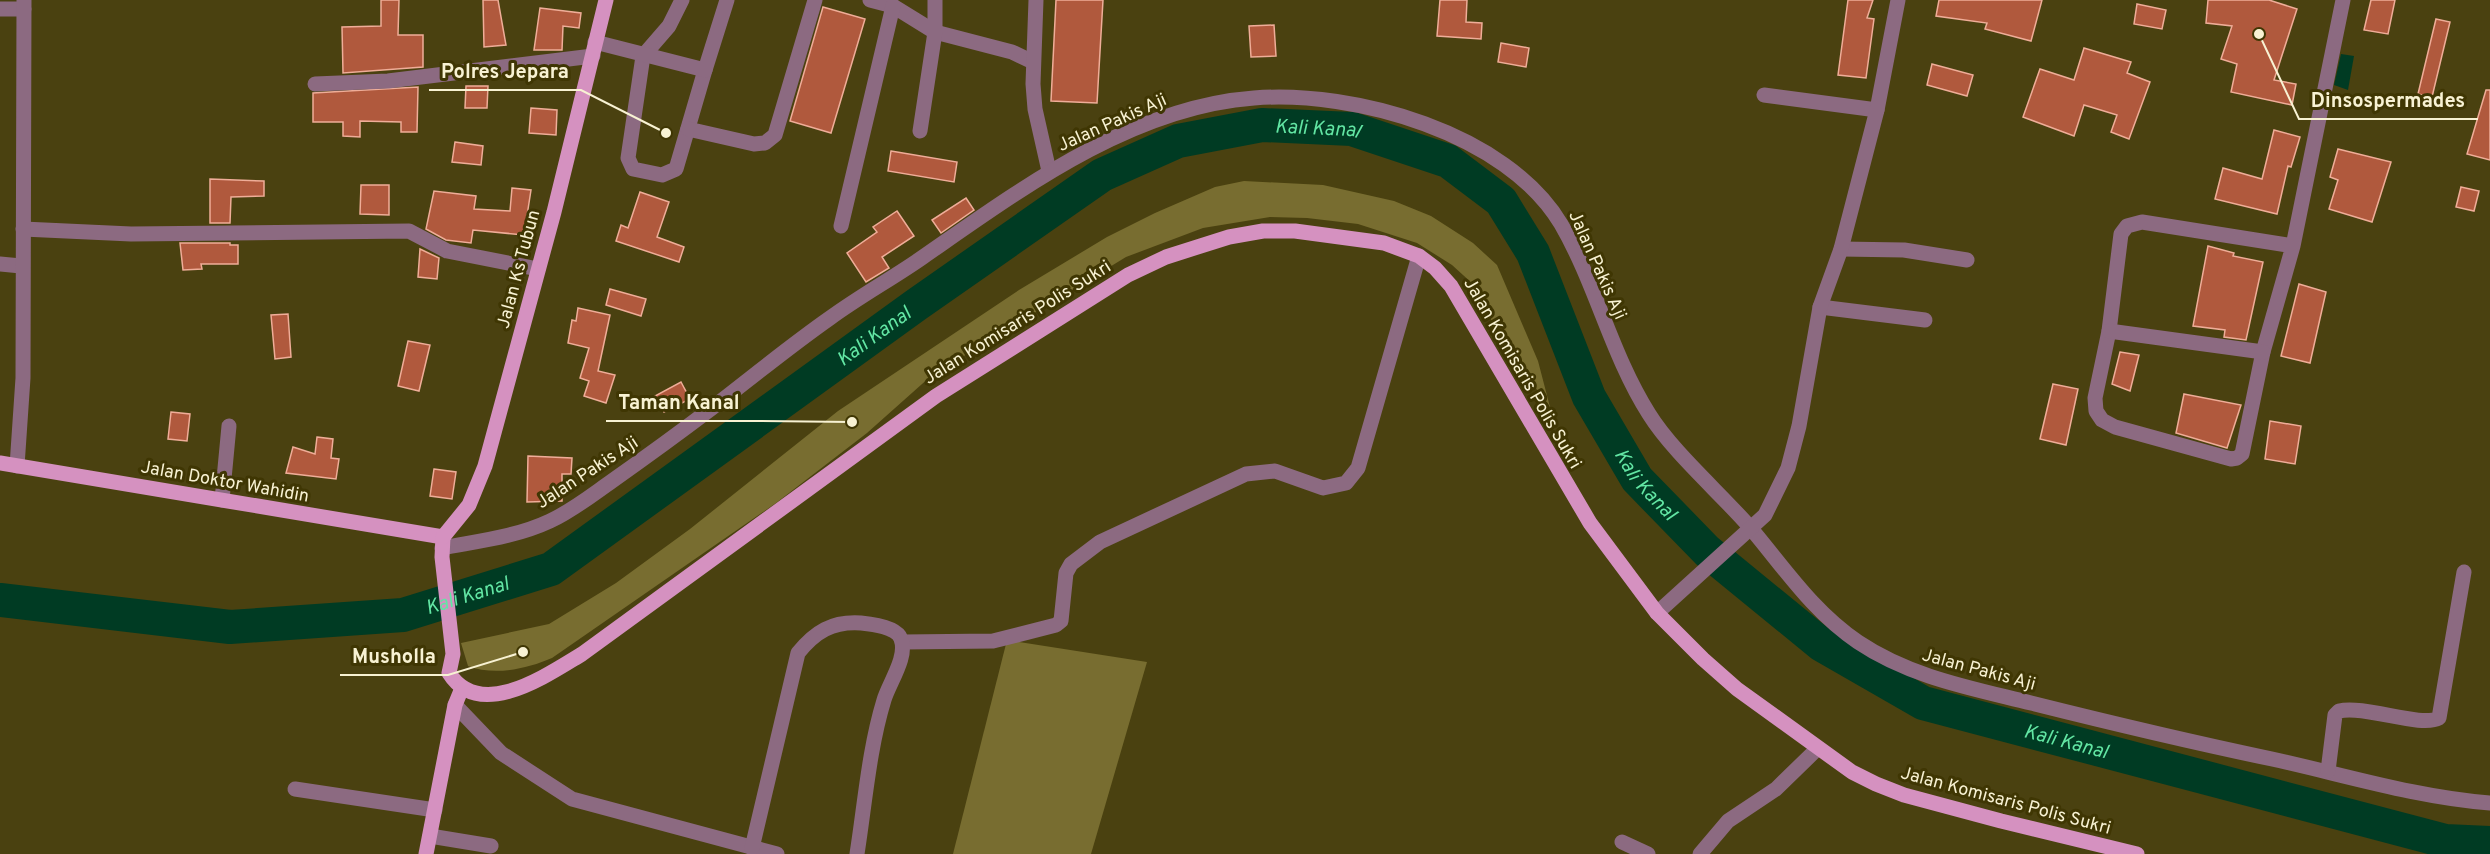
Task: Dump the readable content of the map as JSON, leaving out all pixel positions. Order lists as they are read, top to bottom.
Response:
{
  "streets": {
    "main road": ["Jalan Ks Tubun", "Jalan Komisaris Polis Sukri", "Jalan Doktor Wahidin"],
    "street": ["Jalan Pakis Aji"]
  },
  "crossings": [
    ["Jalan Pakis Aji", "Jalan Ks Tubun"],
    ["Jalan Pakis Aji", "Jalan Doktor Wahidin"],
    ["Jalan Ks Tubun", "Jalan Doktor Wahidin"]
  ],
  "water": ["Kali Kanal"],
  "places": [
    "Dinsospermades",
    "Polres Jepara",
    "Taman Kanal",
    "Musholla"
  ]
}
